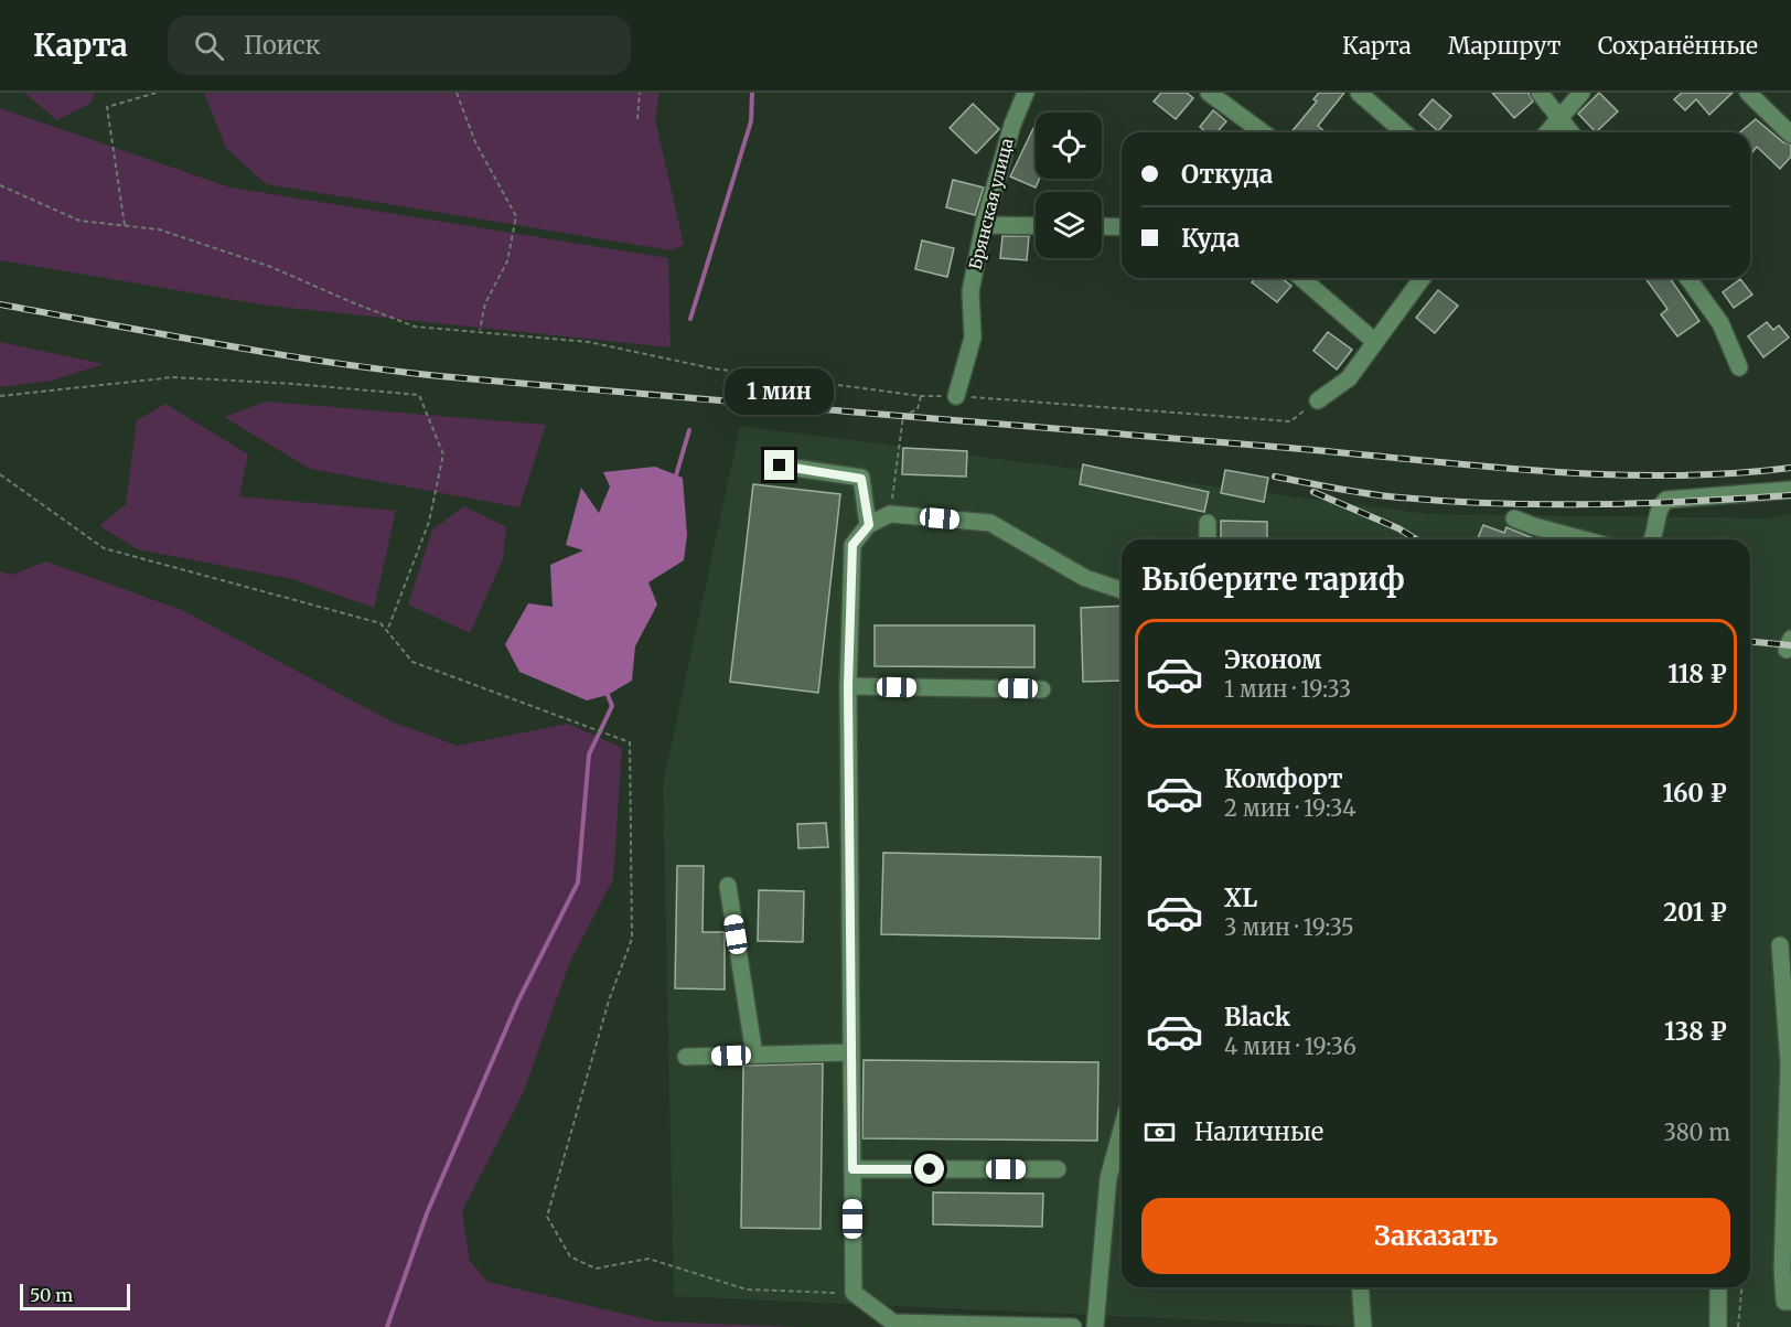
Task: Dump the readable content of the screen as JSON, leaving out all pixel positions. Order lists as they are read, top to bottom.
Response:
{
  "streets": {
    "street": ["Брянская улица"]
  },
  "scale_bar": "50 m",
  "page": {
    "header": "Карта",
    "search": "Поиск",
    "nav": ["Карта", "Маршрут", "Сохранённые"],
    "banner": ["Откуда", "Куда"],
    "bubble": "1 мин",
    "heading": "Выберите тариф",
    "list": [
      {
        "name": "Эконом",
        "note": "1 мин · 19:33",
        "value": "118 ₽"
      },
      {
        "name": "Комфорт",
        "note": "2 мин · 19:34",
        "value": "160 ₽"
      },
      {
        "name": "XL",
        "note": "3 мин · 19:35",
        "value": "201 ₽"
      },
      {
        "name": "Black",
        "note": "4 мин · 19:36",
        "value": "138 ₽"
      }
    ],
    "pay": ["Наличные", "380 m"],
    "buttons": "Заказать",
    "scale": "50 m"
  }
}
